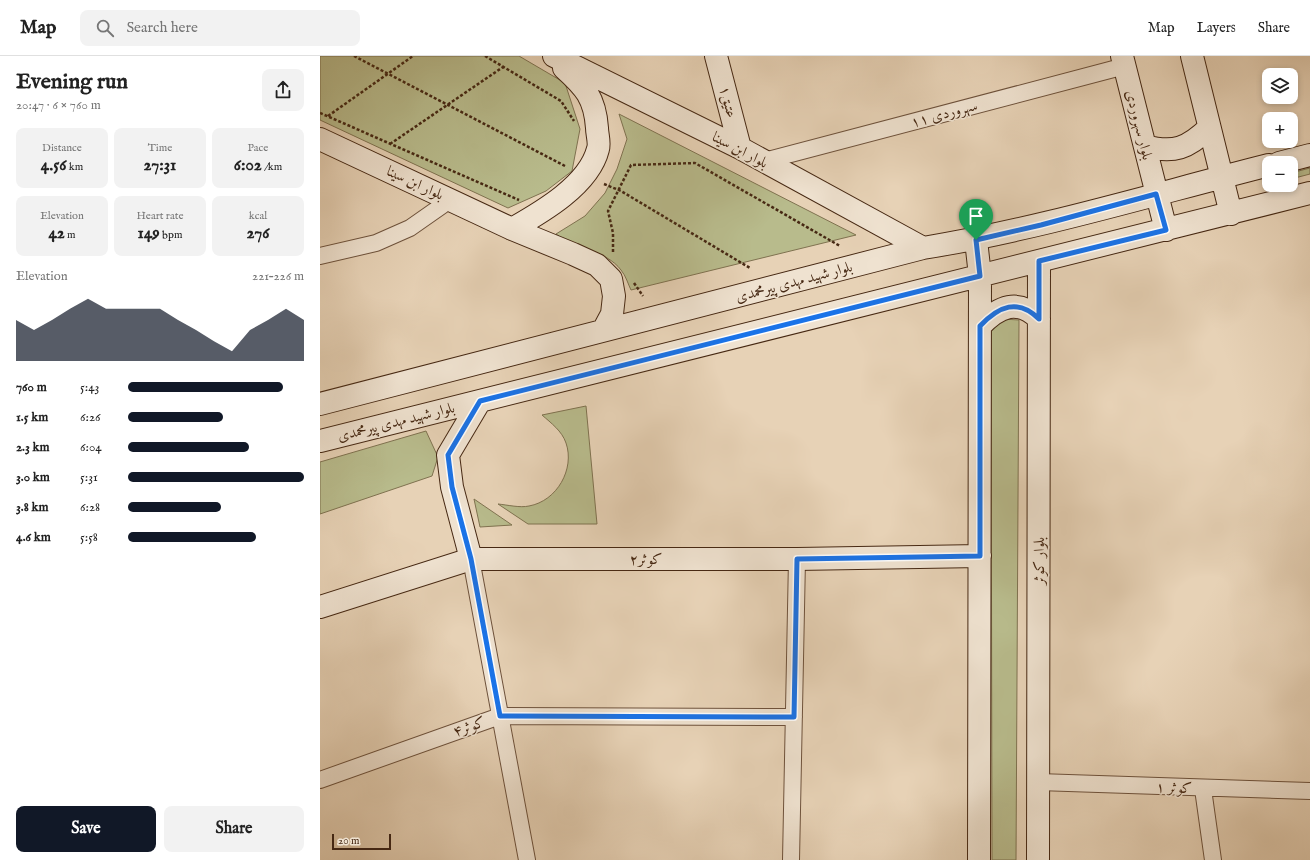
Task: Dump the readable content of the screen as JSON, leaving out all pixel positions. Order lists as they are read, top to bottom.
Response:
{
  "streets": {
    "main road": [
      "عتیق۱",
      "بلوار سهروردی",
      "بلوار ابن سینا",
      "بلوار شهید مهدی پیرمحمدی",
      "کوثر۲",
      "بلوار کوثر"
    ],
    "street": ["سهروردی ١١", "کوثر۴", "کوثر ۱"]
  },
  "crossings": [
    ["عتیق۱", "بلوار ابن سینا"],
    ["سهروردی ١١", "بلوار سهروردی"],
    ["سهروردی ١١", "بلوار ابن سینا"],
    ["بلوار سهروردی", "بلوار شهید مهدی پیرمحمدی"],
    ["بلوار ابن سینا", "بلوار شهید مهدی پیرمحمدی"],
    ["بلوار شهید مهدی پیرمحمدی", "بلوار کوثر"],
    ["بلوار کوثر", "کوثر ۱"]
  ],
  "scale_bar": "20 m",
  "page": {
    "header": "Map",
    "search": "Search here",
    "nav": ["Map", "Layers", "Share"],
    "heading": ["Evening run", "20:47 · 6 × 760 m"],
    "map_buttons": ["+", "−"],
    "stats": [
      ["Distance", "4.56 km"],
      ["Time", "27:31"],
      ["Pace", "6:02 /km"],
      ["Elevation", "42 m"],
      ["Heart rate", "149 bpm"],
      ["kcal", "276"]
    ],
    "chart": ["Elevation", "221–226 m"],
    "list": [
      {
        "name": "760 m",
        "note": "5:43"
      },
      {
        "name": "1.5 km",
        "note": "6:26"
      },
      {
        "name": "2.3 km",
        "note": "6:04"
      },
      {
        "name": "3.0 km",
        "note": "5:31"
      },
      {
        "name": "3.8 km",
        "note": "6:28"
      },
      {
        "name": "4.6 km",
        "note": "5:58"
      }
    ],
    "buttons": ["Save", "Share"],
    "scale": "20 m"
  }
}
